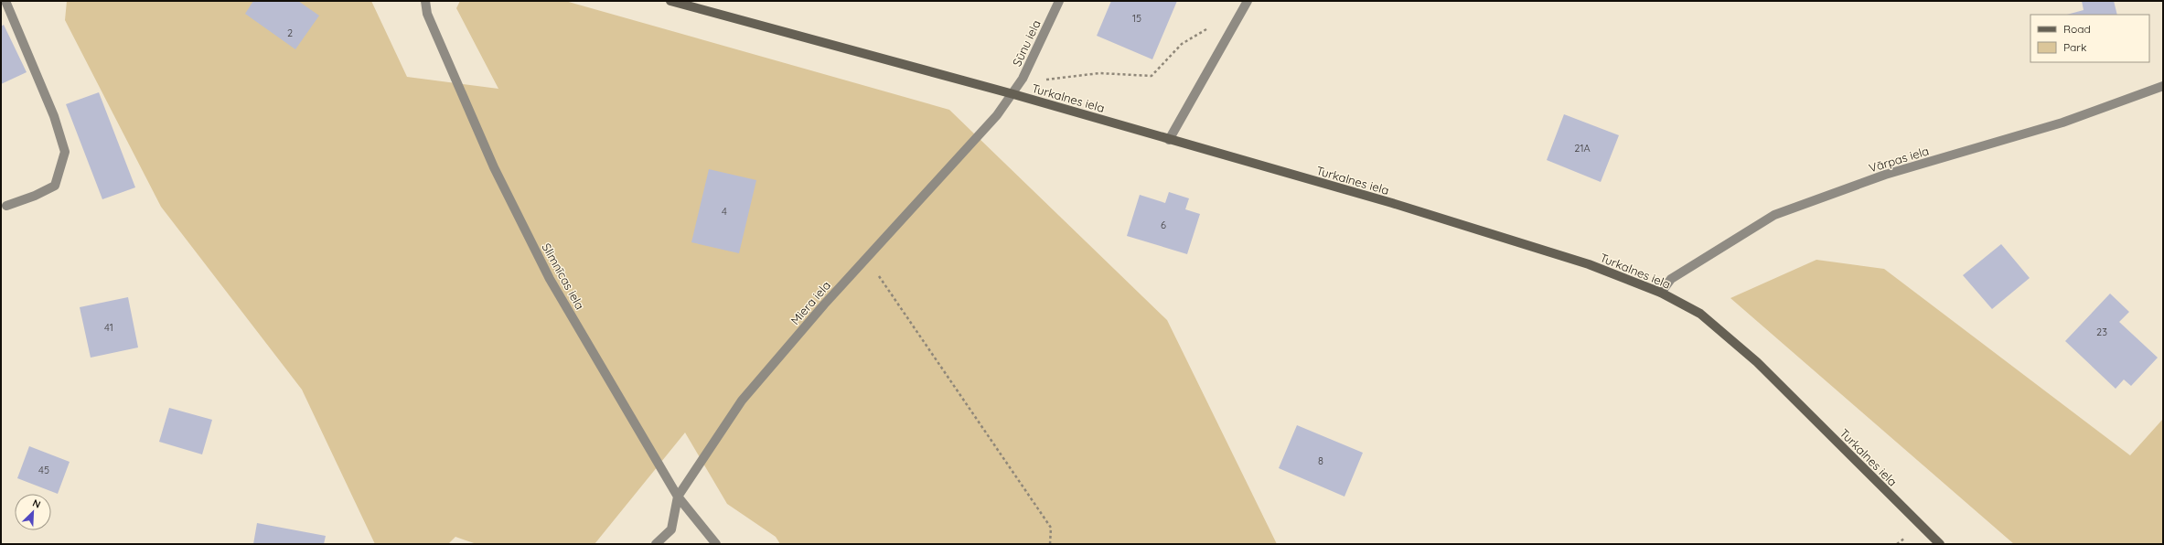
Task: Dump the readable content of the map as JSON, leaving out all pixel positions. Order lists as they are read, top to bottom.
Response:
{
  "streets": {
    "main road": ["Turkalnes iela"],
    "street": [
      "Sūnu iela",
      "Vārpas iela",
      "Slimnīcas iela",
      "Miera iela"
    ]
  },
  "crossings": [
    ["Sūnu iela", "Turkalnes iela"],
    ["Sūnu iela", "Miera iela"],
    ["Turkalnes iela", "Vārpas iela"],
    ["Turkalnes iela", "Miera iela"],
    ["Slimnīcas iela", "Miera iela"]
  ],
  "house_numbers": [
    "15",
    "2",
    "21A",
    "4",
    "6",
    "41",
    "23",
    "8",
    "45"
  ],
  "legend": ["Road", "Park"],
  "north": "top right"
}
